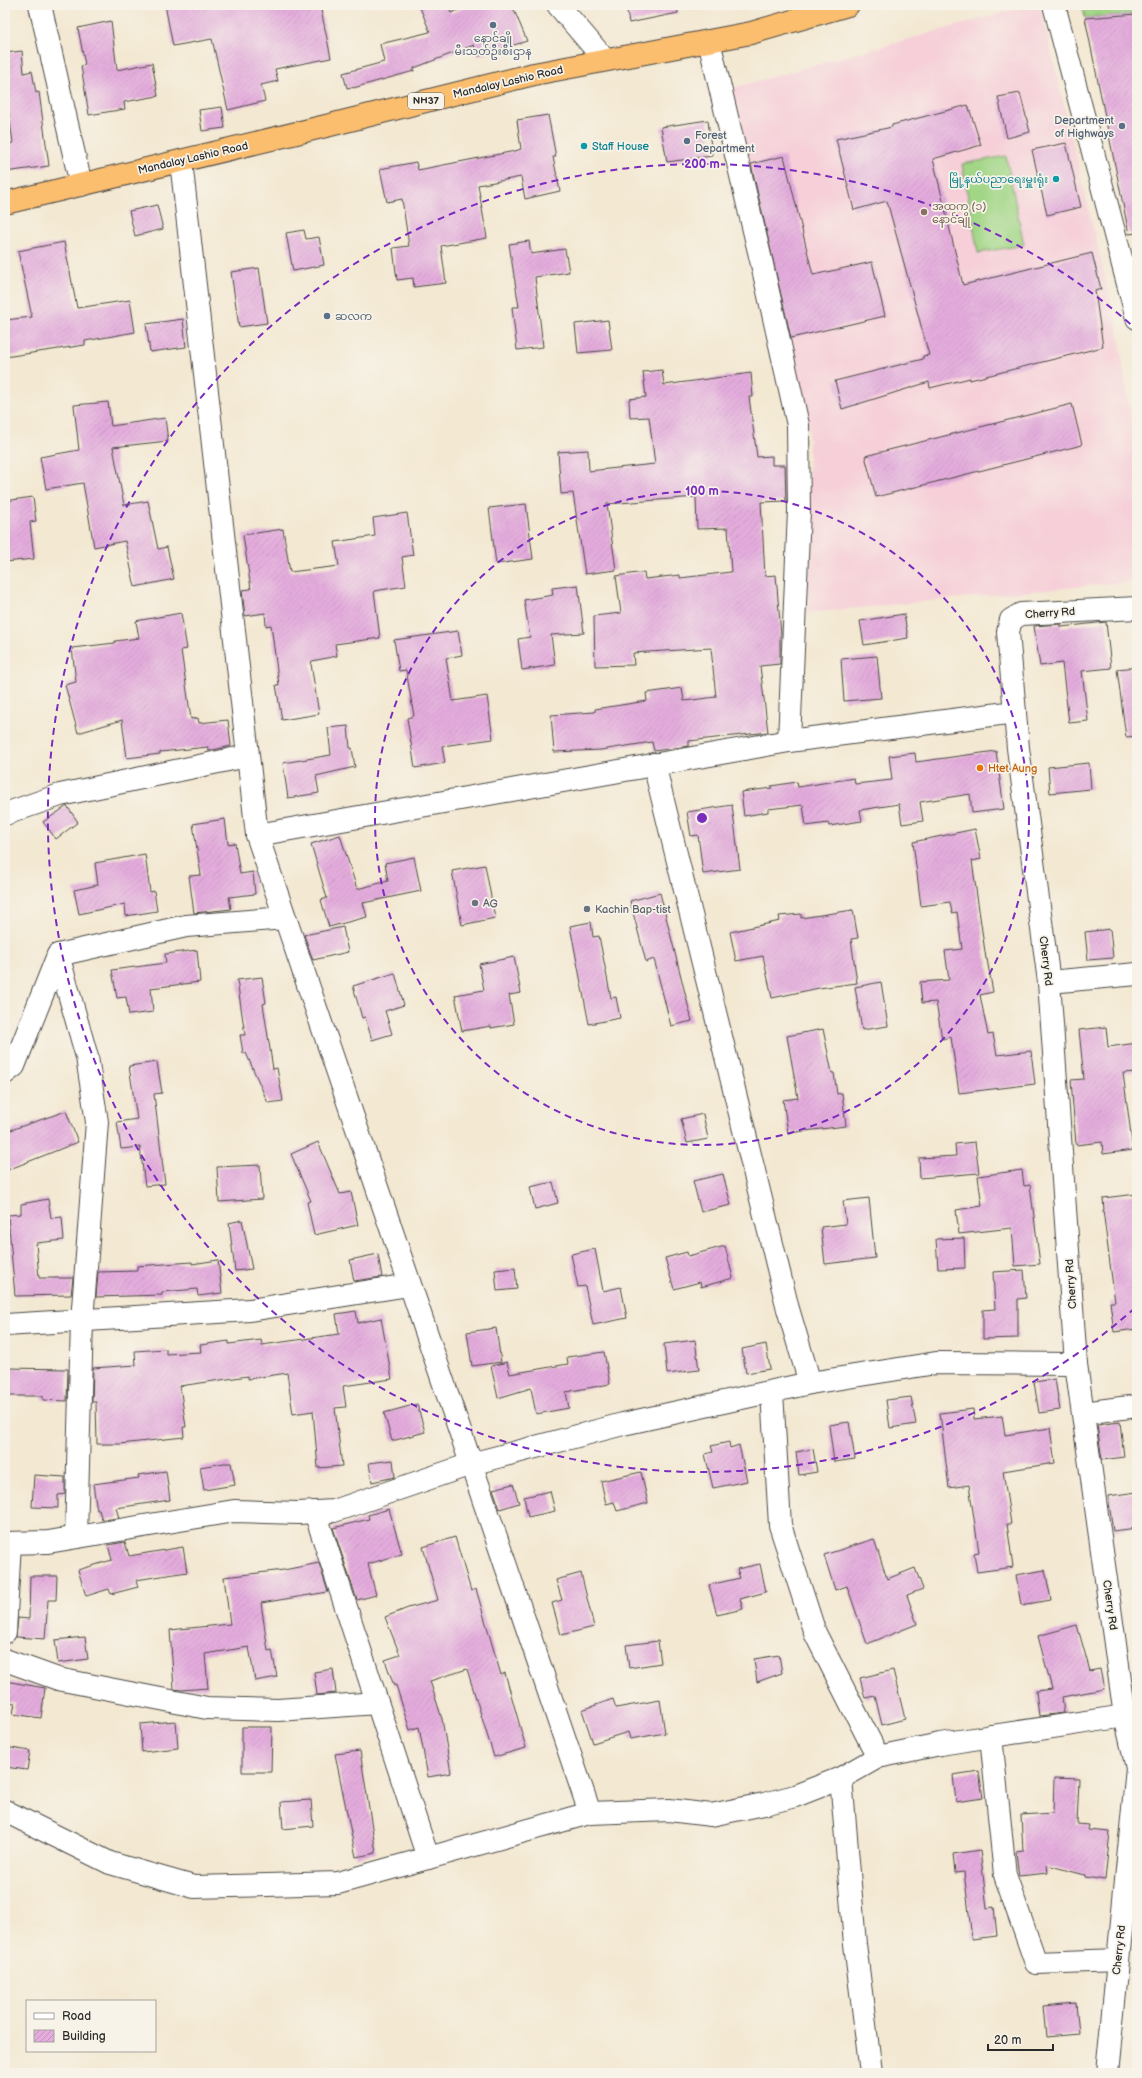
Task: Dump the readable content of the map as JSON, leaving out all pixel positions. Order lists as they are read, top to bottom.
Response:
{
  "streets": {
    "highway": ["Mandalay Lashio Road", "NH37"],
    "street": ["Cherry Rd"]
  },
  "places": [
    "နောင်ချို မီးသတ်ဦးစီးဌာန",
    "Department of Highways",
    "Forest Department",
    "Staff House",
    "မြို့နယ်ပညာရေးမှူးရုံး",
    "အထက (၁) နောင်ချို",
    "ဆလက",
    "Htet Aung",
    "AG",
    "Kachin Bap-tist"
  ],
  "legend": ["Road", "Building"],
  "scale_bar": "20 m",
  "rings": ["200 m", "100 m"]
}
